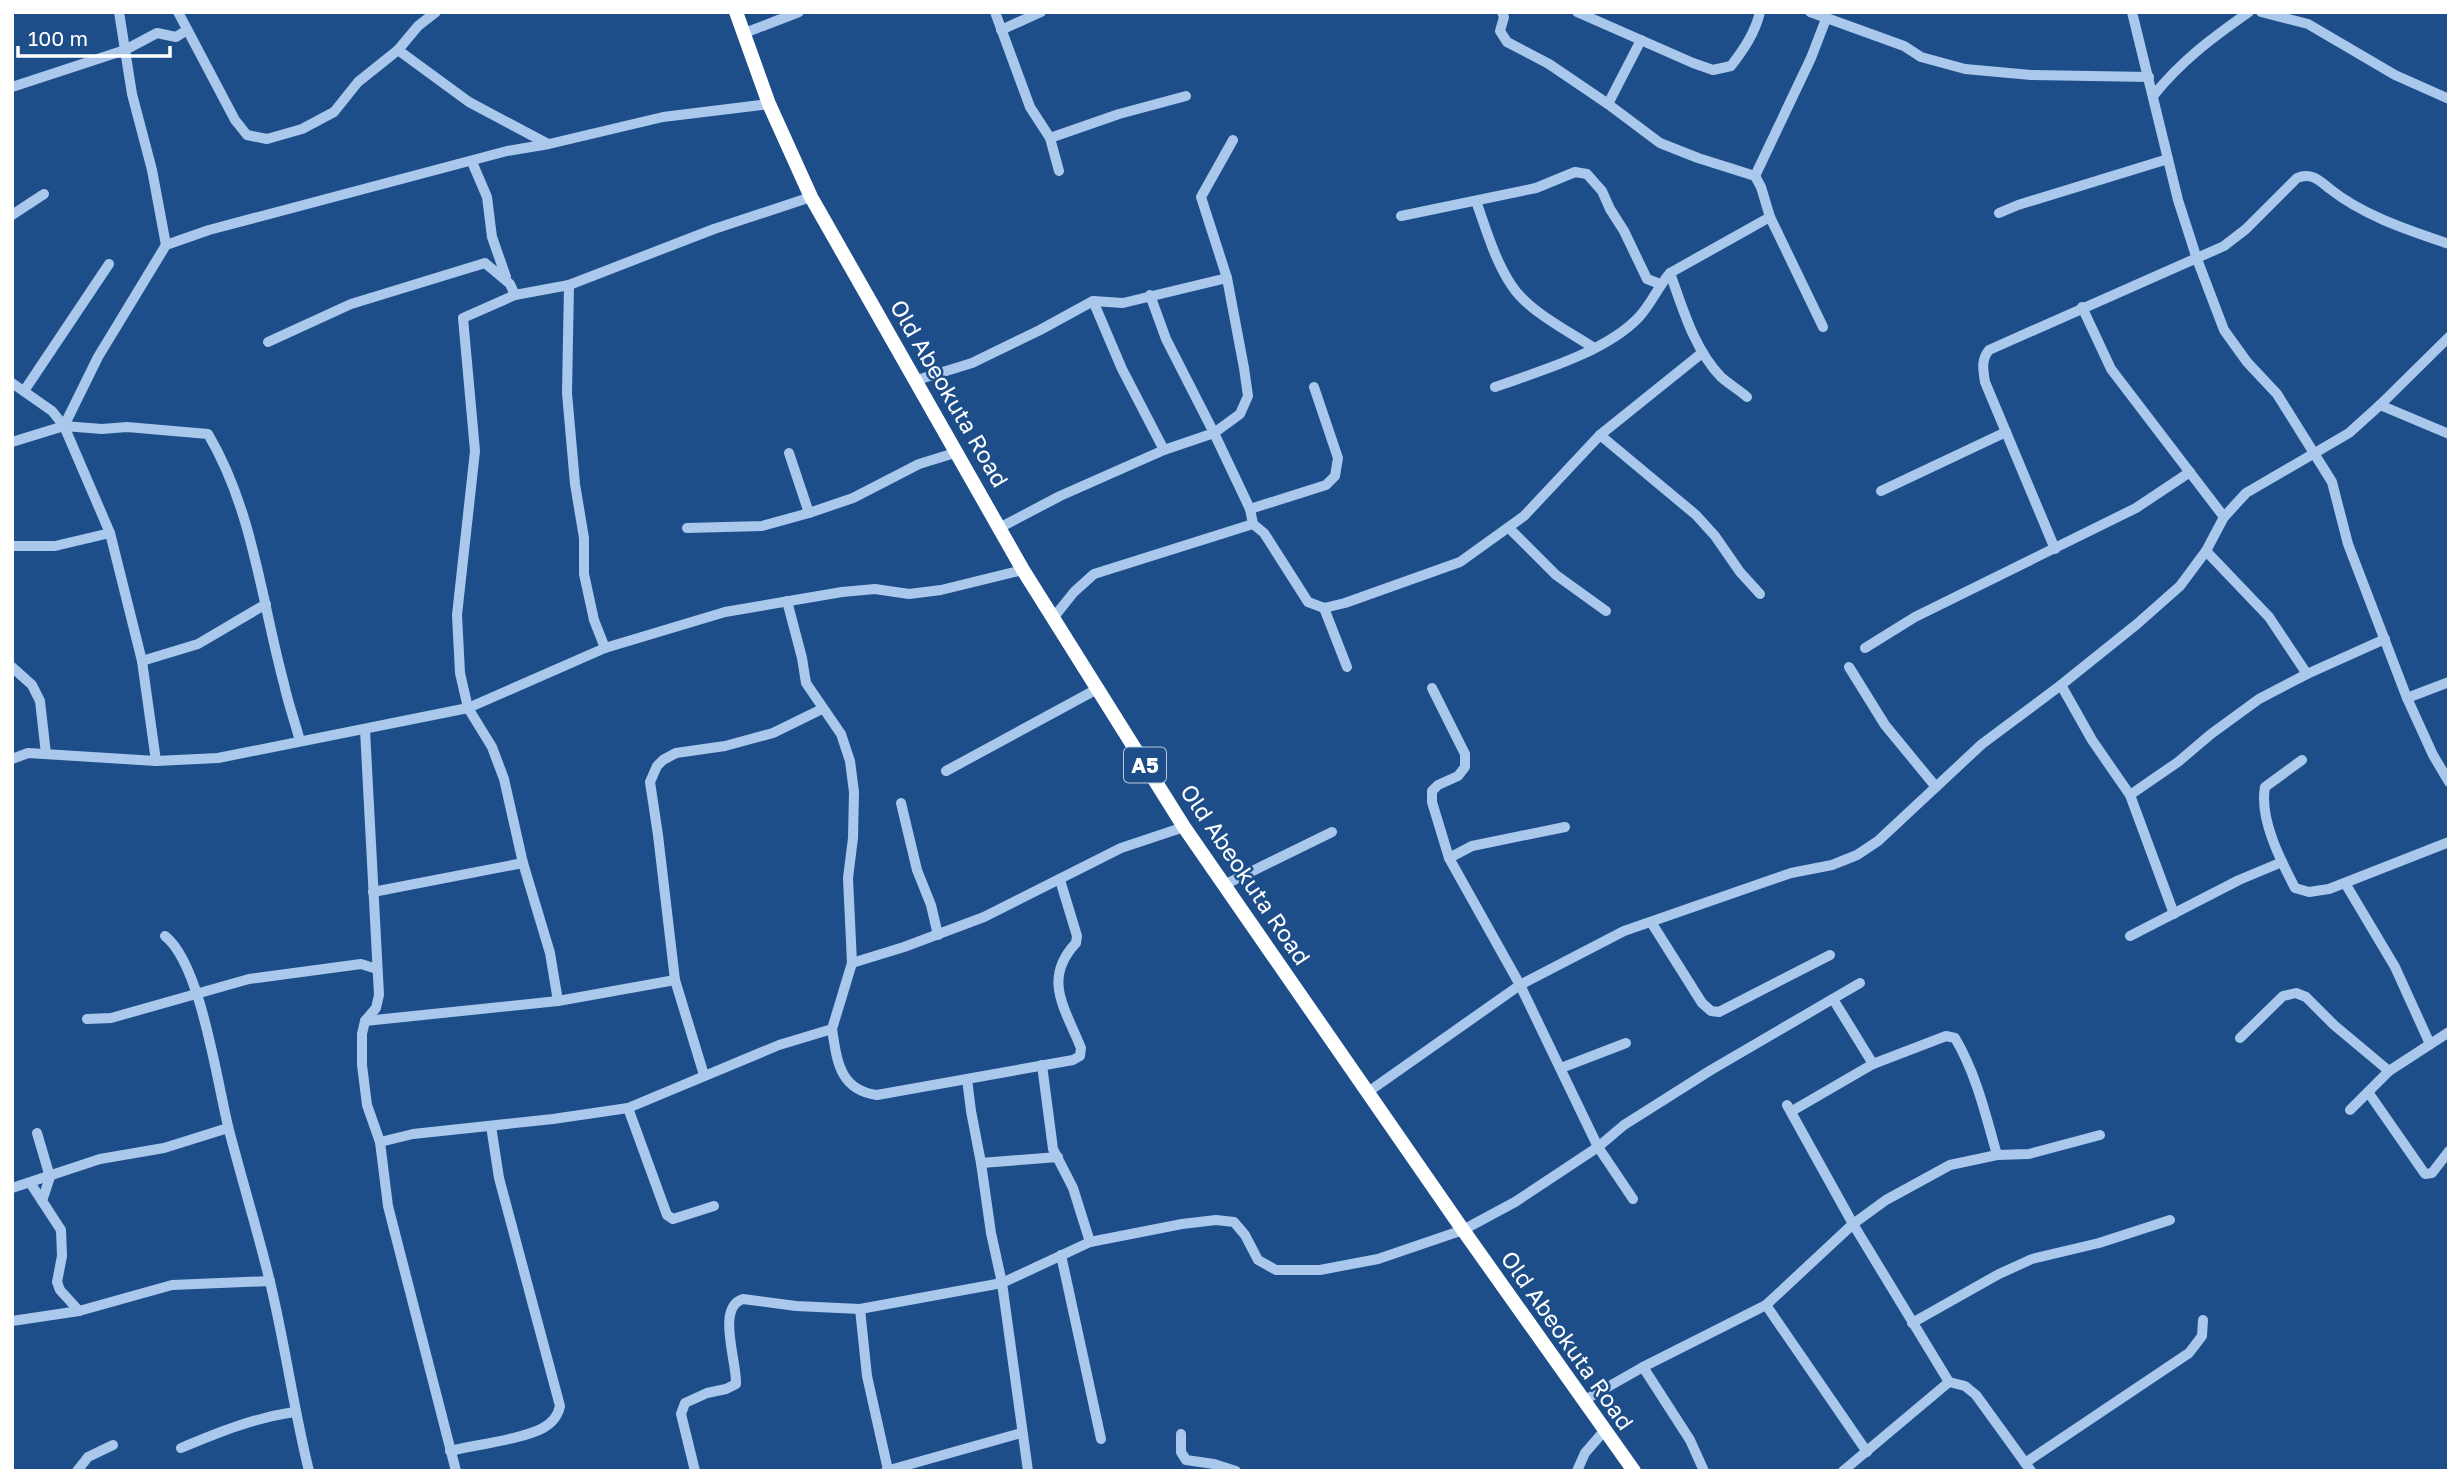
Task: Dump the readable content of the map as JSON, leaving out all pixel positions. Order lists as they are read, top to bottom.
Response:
{
  "streets": {
    "highway": ["Old Abeokuta Road", "A5"]
  },
  "scale_bar": "100 m"
}
